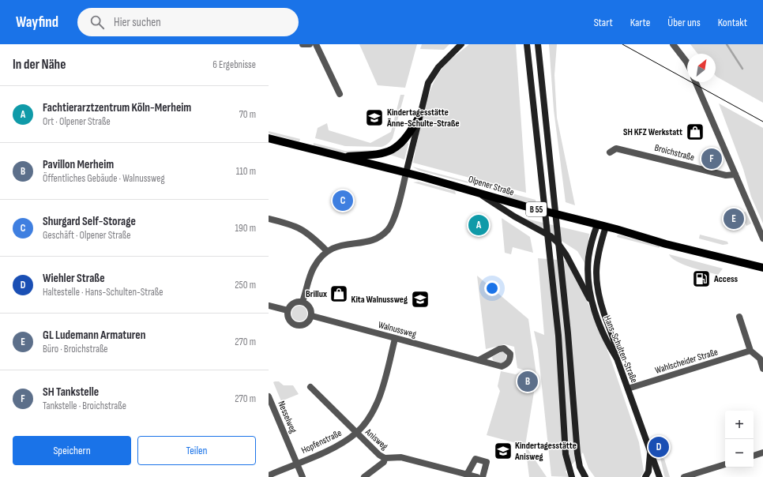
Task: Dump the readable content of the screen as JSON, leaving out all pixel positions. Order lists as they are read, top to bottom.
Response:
{
  "streets": {
    "main road": ["Olpener Straße", "B 55", "Hans-Schulten-Straße"],
    "street": [
      "Broichstraße",
      "Walnussweg",
      "Wahlscheider Straße",
      "Nesselweg",
      "Anisweg",
      "Hopfenstraße"
    ]
  },
  "crossings": [
    ["Olpener Straße", "B 55"],
    ["Olpener Straße", "Hans-Schulten-Straße"],
    ["Walnussweg", "Hopfenstraße"],
    ["Hans-Schulten-Straße", "Wahlscheider Straße"],
    ["Nesselweg", "Hopfenstraße"],
    ["Anisweg", "Hopfenstraße"]
  ],
  "places": {
    "school or university": ["Kindertagesstätte Änne-Schulte-Straße", "Kita Walnussweg", "Kindertagesstätte Anisweg"],
    "shop": ["SH KFZ Werkstatt", "Brillux"],
    "fuel station": ["Access"]
  },
  "north": "top right",
  "page": {
    "header": "Wayfind",
    "search": "Hier suchen",
    "nav": [
      "Start",
      "Karte",
      "Über uns",
      "Kontakt"
    ],
    "heading": ["In der Nähe", "6 Ergebnisse"],
    "list": [
      {
        "mark": "A",
        "name": "Fachtierarztzentrum Köln-Merheim",
        "note": "Ort · Olpener Straße",
        "value": "70 m"
      },
      {
        "mark": "B",
        "name": "Pavillon Merheim",
        "note": "Öffentliches Gebäude · Walnussweg",
        "value": "110 m"
      },
      {
        "mark": "C",
        "name": "Shurgard Self-Storage",
        "note": "Geschäft · Olpener Straße",
        "value": "190 m"
      },
      {
        "mark": "D",
        "name": "Wiehler Straße",
        "note": "Haltestelle · Hans-Schulten-Straße",
        "value": "250 m"
      },
      {
        "mark": "E",
        "name": "GL Ludemann Armaturen",
        "note": "Büro · Broichstraße",
        "value": "270 m"
      },
      {
        "mark": "F",
        "name": "SH Tankstelle",
        "note": "Tankstelle · Broichstraße",
        "value": "270 m"
      }
    ],
    "pins": [
      "F",
      "C",
      "E",
      "A",
      "B",
      "D"
    ],
    "map_buttons": ["+", "−"],
    "buttons": ["Speichern", "Teilen"]
  }
}
